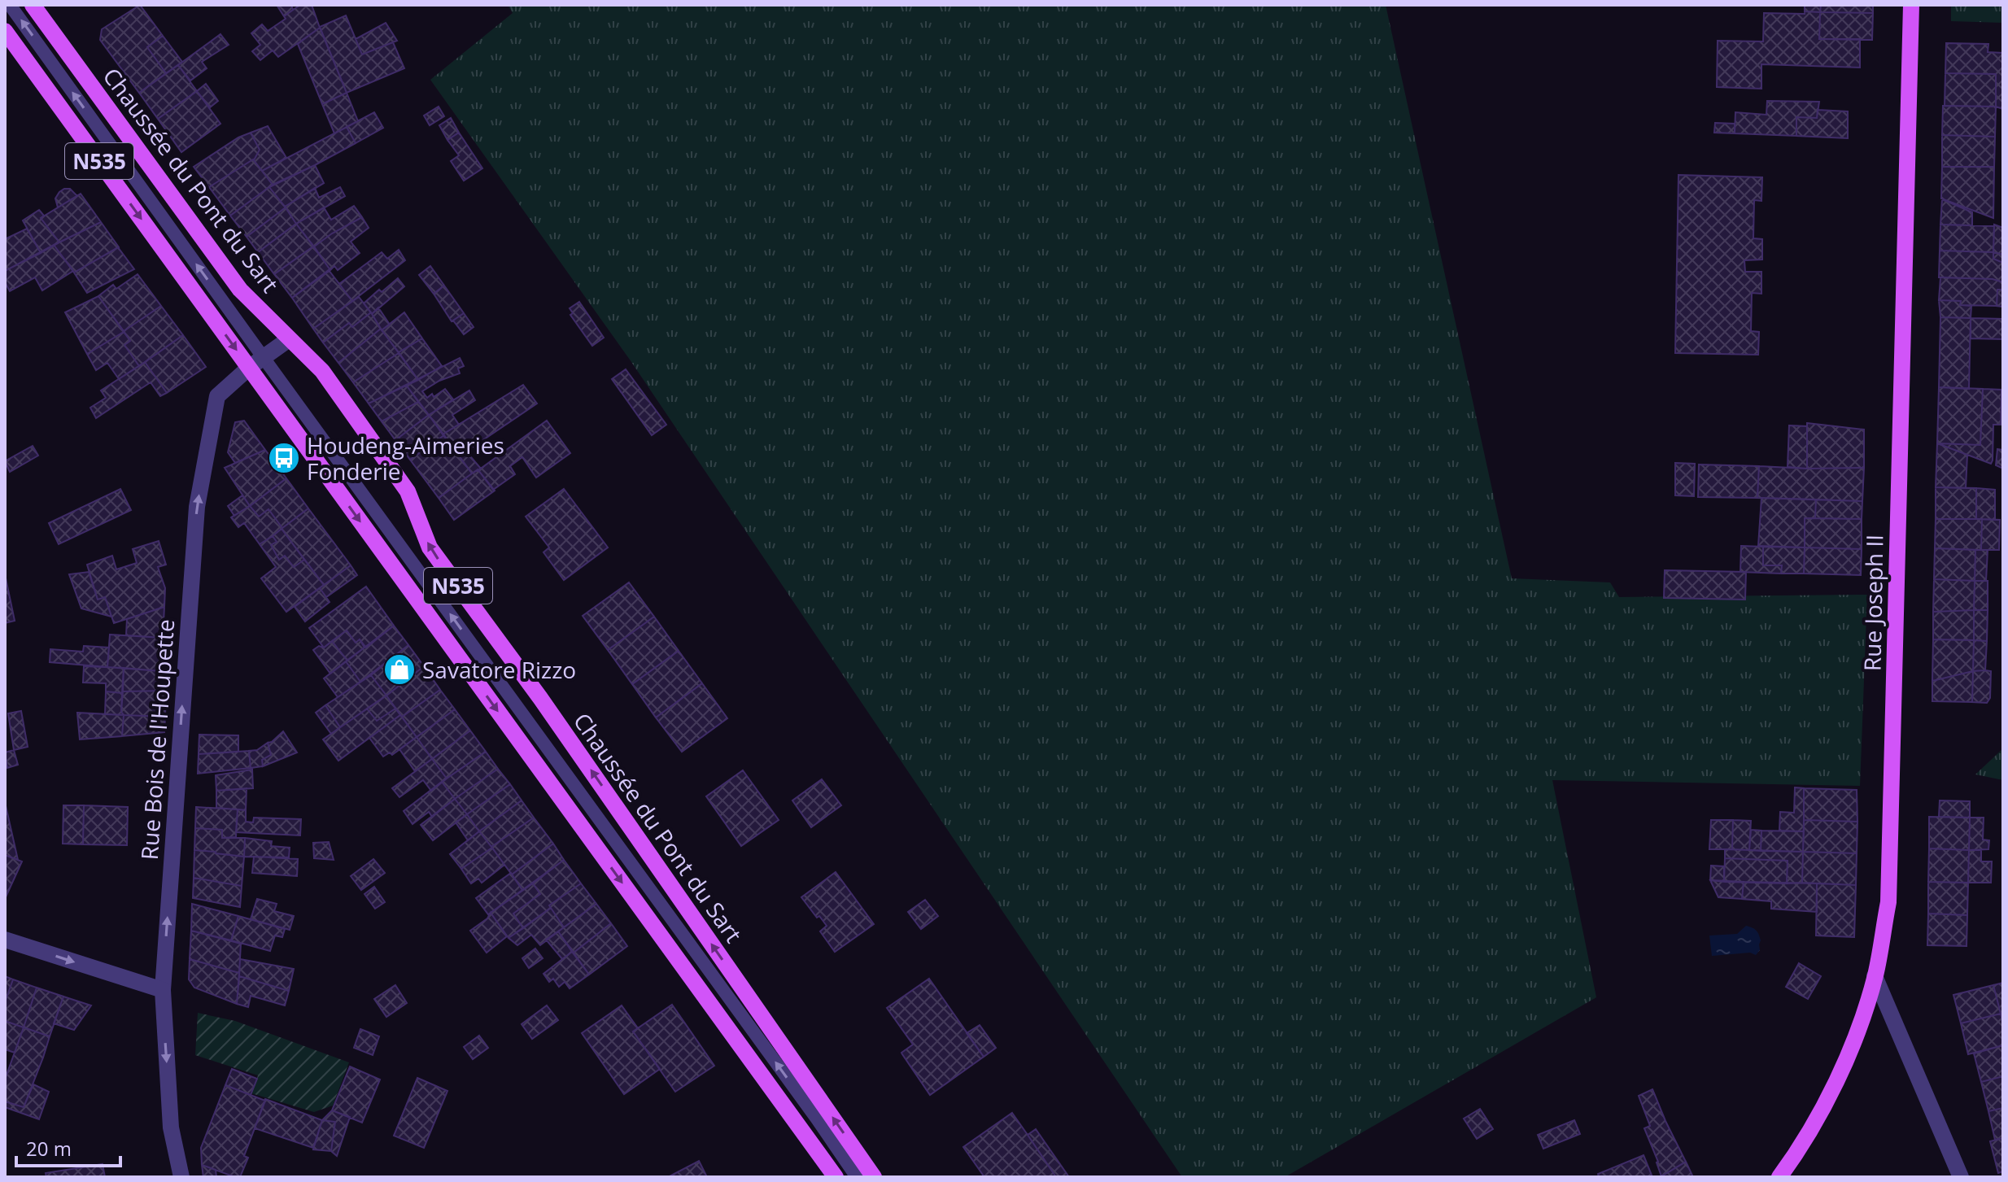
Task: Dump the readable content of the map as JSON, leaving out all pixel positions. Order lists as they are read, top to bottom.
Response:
{
  "streets": {
    "main road": ["N535", "Chaussée du Pont du Sart", "Rue Joseph II"],
    "street": ["Rue Bois de l'Houpette"]
  },
  "crossings": [
    ["N535", "Rue Bois de l'Houpette"],
    ["Chaussée du Pont du Sart", "Rue Bois de l'Houpette"]
  ],
  "places": {
    "bus stop": ["Houdeng-Aimeries Fonderie"],
    "shop": ["Savatore Rizzo"]
  },
  "scale_bar": "20 m"
}
